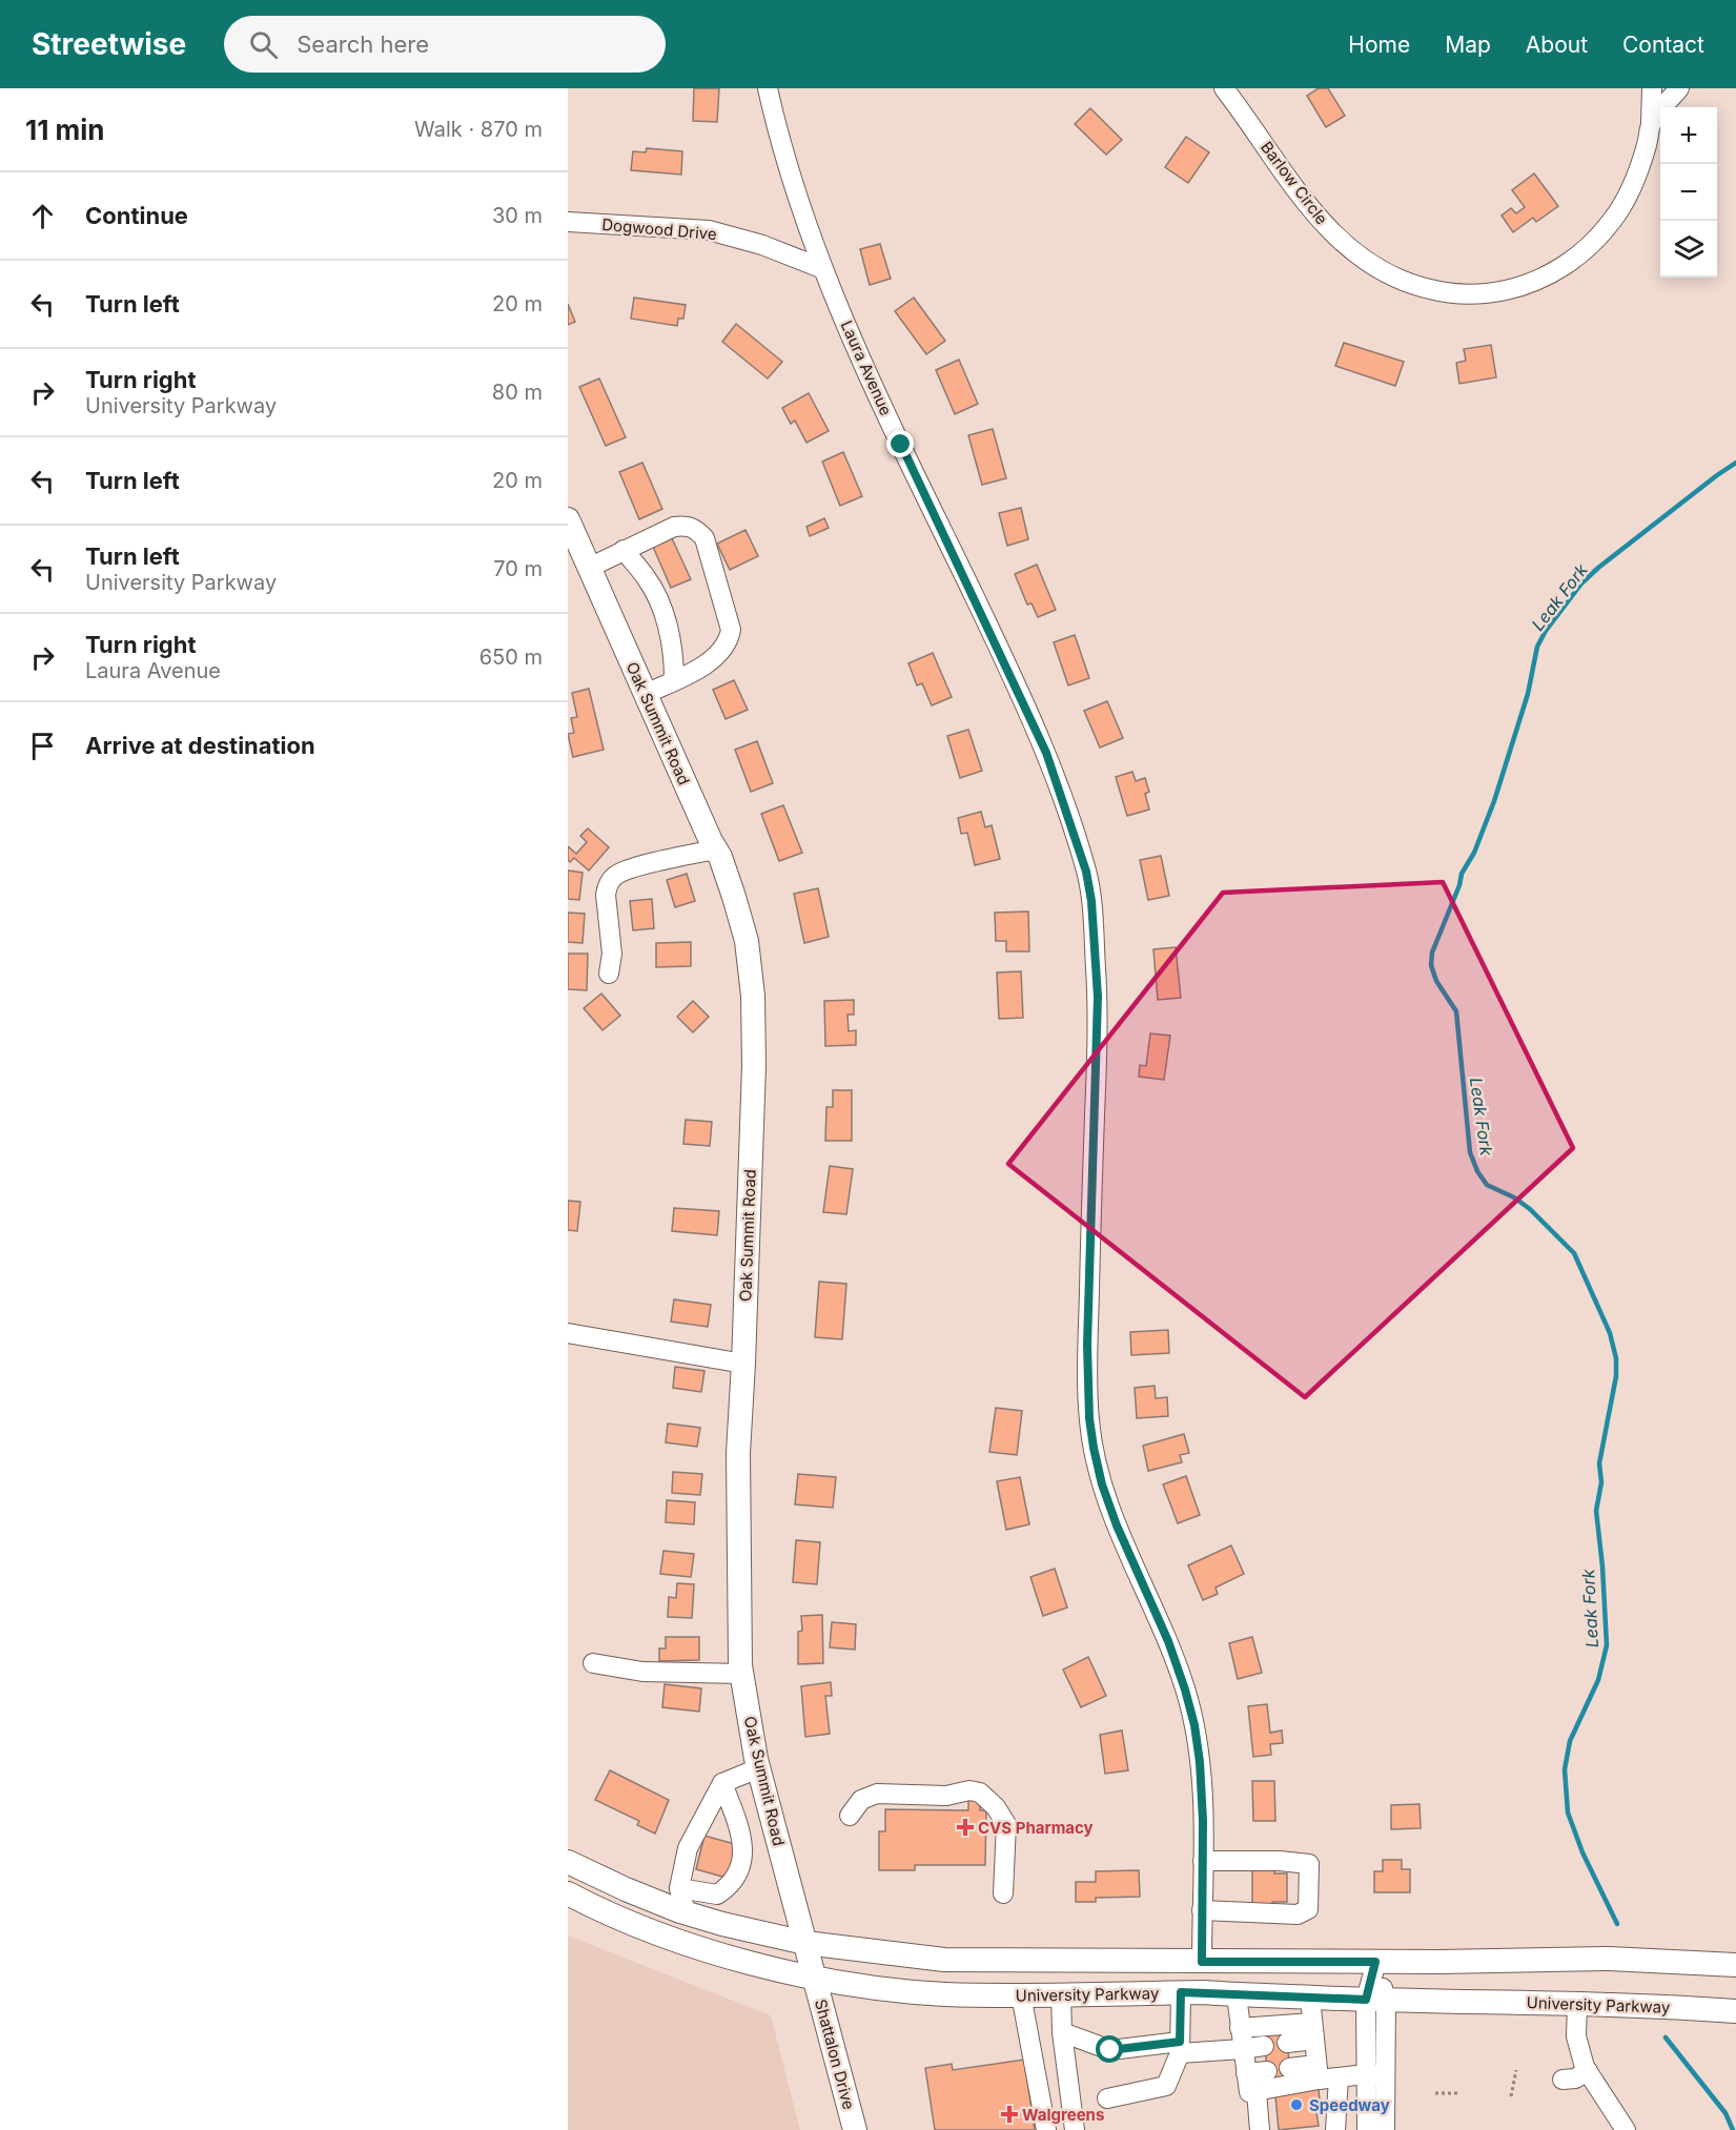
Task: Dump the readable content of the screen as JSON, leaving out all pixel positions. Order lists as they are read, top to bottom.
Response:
{
  "streets": {
    "main road": ["Oak Summit Road", "University Parkway", "Shattalon Drive"],
    "street": ["Barlow Circle", "Dogwood Drive", "Laura Avenue"]
  },
  "crossings": [
    ["Dogwood Drive", "Laura Avenue"],
    ["Laura Avenue", "University Parkway"],
    ["Oak Summit Road", "University Parkway"],
    ["Oak Summit Road", "Shattalon Drive"],
    ["University Parkway", "Shattalon Drive"]
  ],
  "water": ["Leak Fork"],
  "places": {
    "health": ["CVS Pharmacy", "Walgreens"],
    "other": ["Speedway"]
  },
  "page": {
    "header": "Streetwise",
    "search": "Search here",
    "nav": [
      "Home",
      "Map",
      "About",
      "Contact"
    ],
    "heading": ["11 min", "Walk · 870 m"],
    "map_buttons": ["+", "−"],
    "list": [
      ["Continue", "30 m"],
      ["Turn left", "20 m"],
      ["Turn right", "University Parkway", "80 m"],
      ["Turn left", "20 m"],
      ["Turn left", "University Parkway", "70 m"],
      ["Turn right", "Laura Avenue", "650 m"],
      "Arrive at destination"
    ]
  }
}
